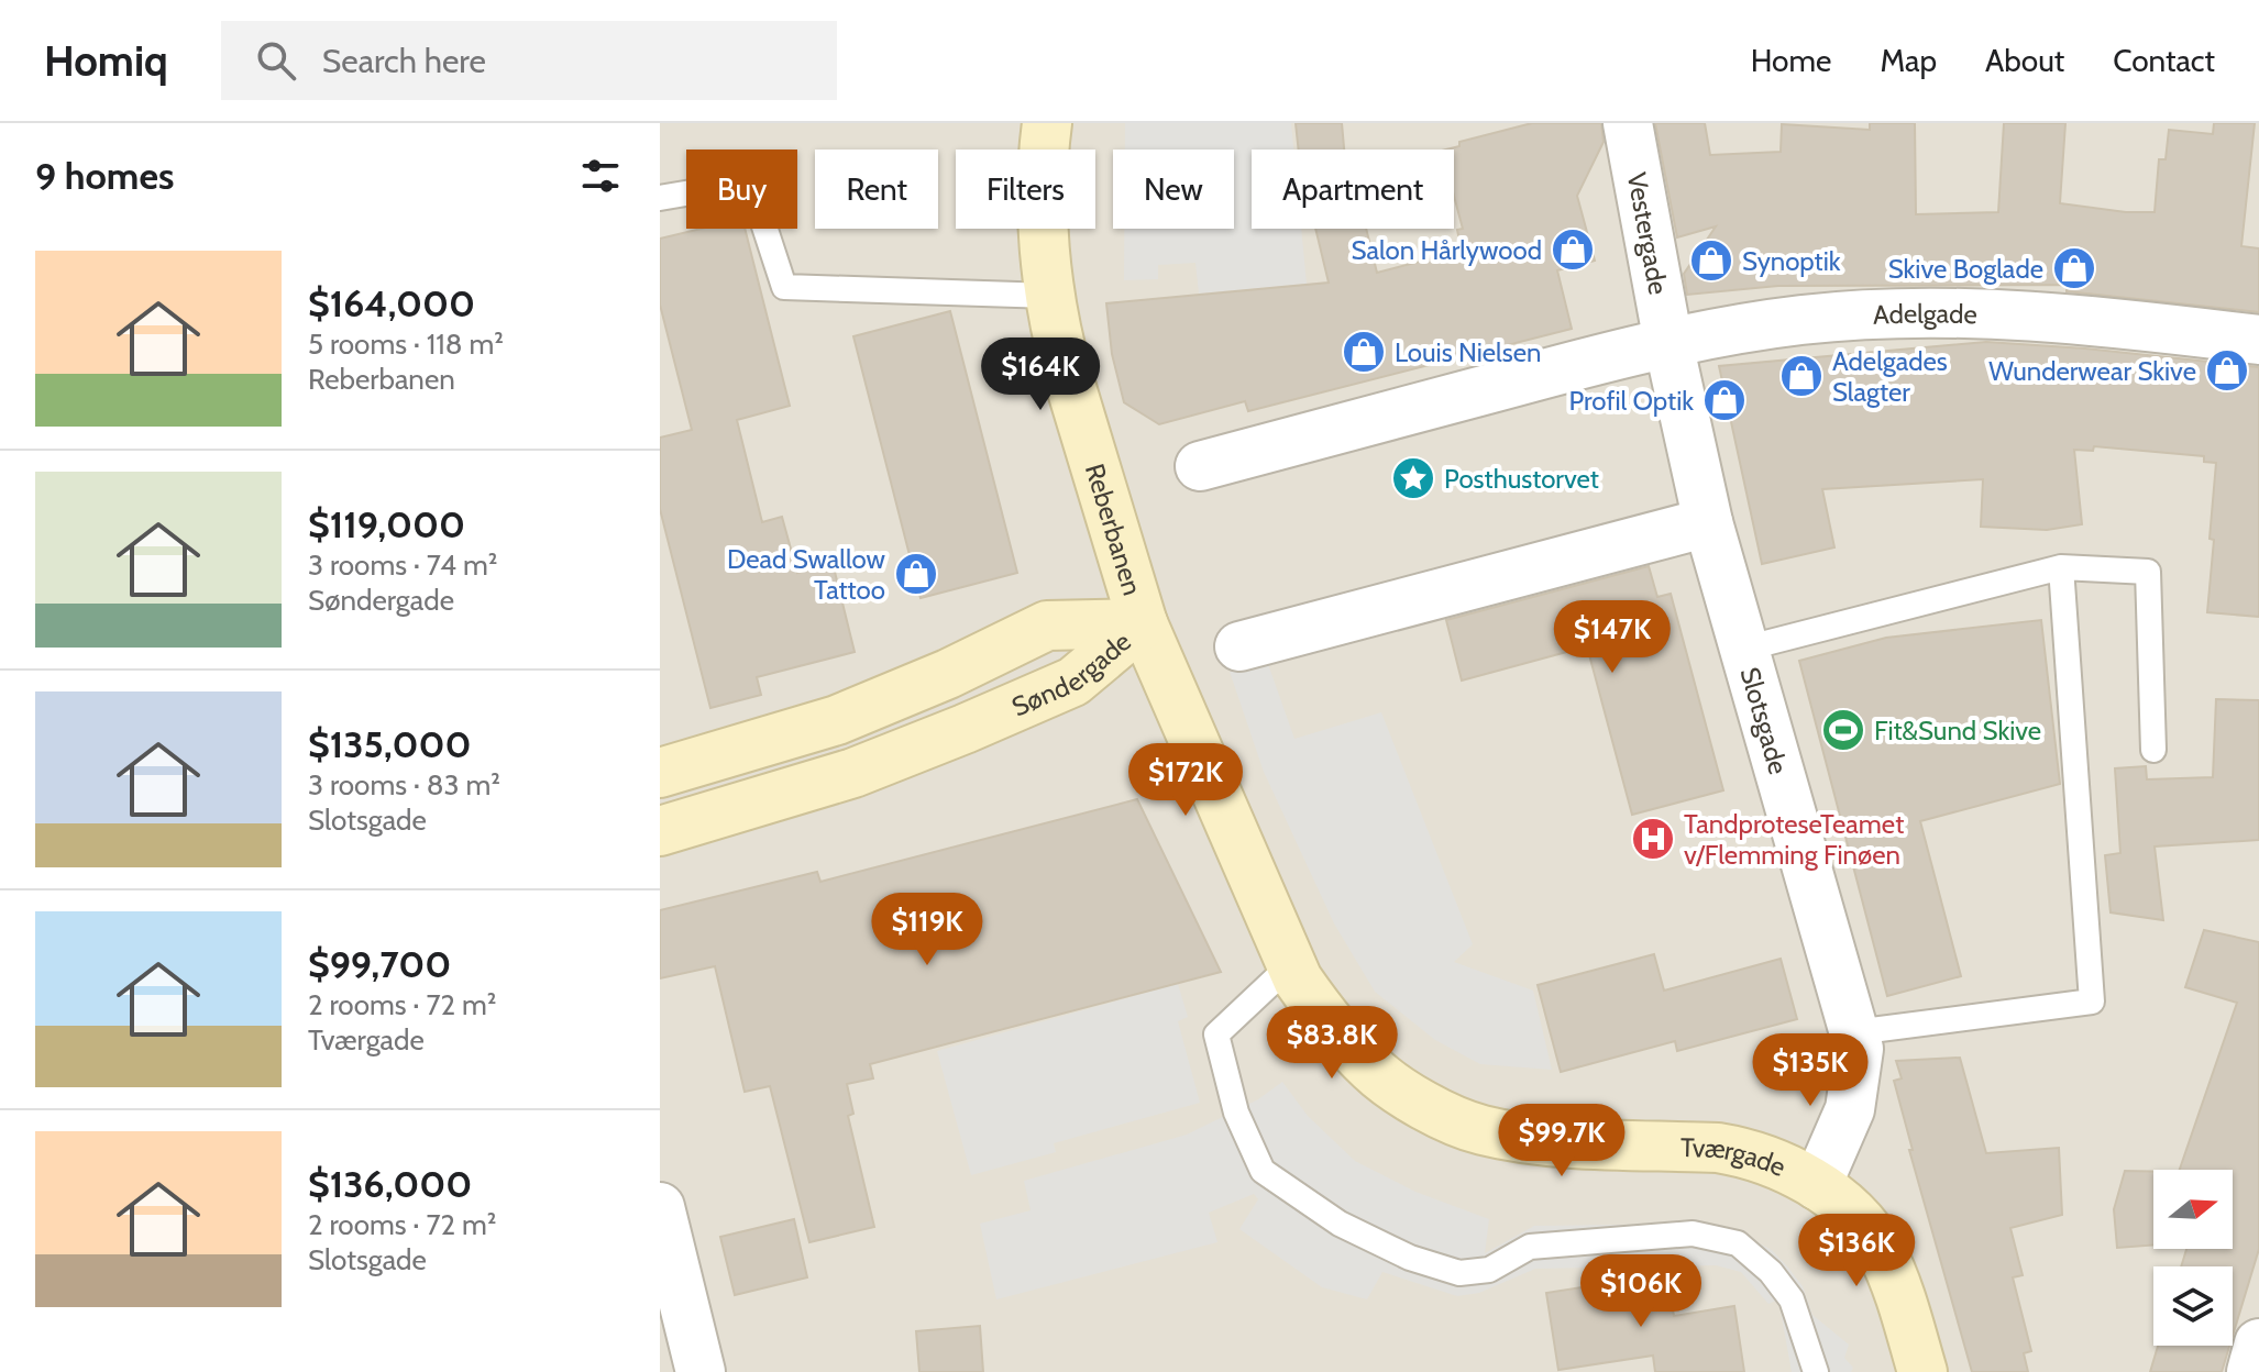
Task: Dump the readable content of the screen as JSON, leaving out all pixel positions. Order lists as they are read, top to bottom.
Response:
{
  "streets": {
    "street": [
      "Vestergade",
      "Adelgade",
      "Reberbanen",
      "Søndergade",
      "Slotsgade",
      "Tværgade"
    ]
  },
  "crossings": [
    ["Vestergade", "Adelgade"],
    ["Vestergade", "Slotsgade"],
    ["Adelgade", "Slotsgade"],
    ["Reberbanen", "Søndergade"],
    ["Reberbanen", "Tværgade"],
    ["Søndergade", "Tværgade"],
    ["Slotsgade", "Tværgade"]
  ],
  "places": {
    "shop": [
      "Salon Hårlywood",
      "Synoptik",
      "Skive Boglade",
      "Louis Nielsen",
      "Wunderwear Skive",
      "Adelgades Slagter",
      "Profil Optik",
      "Dead Swallow Tattoo"
    ],
    "place": ["Posthustorvet"],
    "sports": ["Fit&Sund Skive"],
    "hospital": ["TandproteseTeamet v/Flemming Finøen"]
  },
  "north": "right",
  "page": {
    "header": "Homiq",
    "search": "Search here",
    "nav": [
      "Home",
      "Map",
      "About",
      "Contact"
    ],
    "heading": "9 homes",
    "chip": [
      "Buy",
      "Rent",
      "Filters",
      "New",
      "Apartment"
    ],
    "list": [
      {
        "name": "$164,000",
        "note": "5 rooms · 118 m² · Reberbanen"
      },
      {
        "name": "$119,000",
        "note": "3 rooms · 74 m² · Søndergade"
      },
      {
        "name": "$135,000",
        "note": "3 rooms · 83 m² · Slotsgade"
      },
      {
        "name": "$99,700",
        "note": "2 rooms · 72 m² · Tværgade"
      },
      {
        "name": "$136,000",
        "note": "2 rooms · 72 m² · Slotsgade"
      }
    ],
    "price": [
      "$164K",
      "$147K",
      "$172K",
      "$119K",
      "$83.8K",
      "$135K",
      "$99.7K",
      "$136K",
      "$106K"
    ]
  }
}
